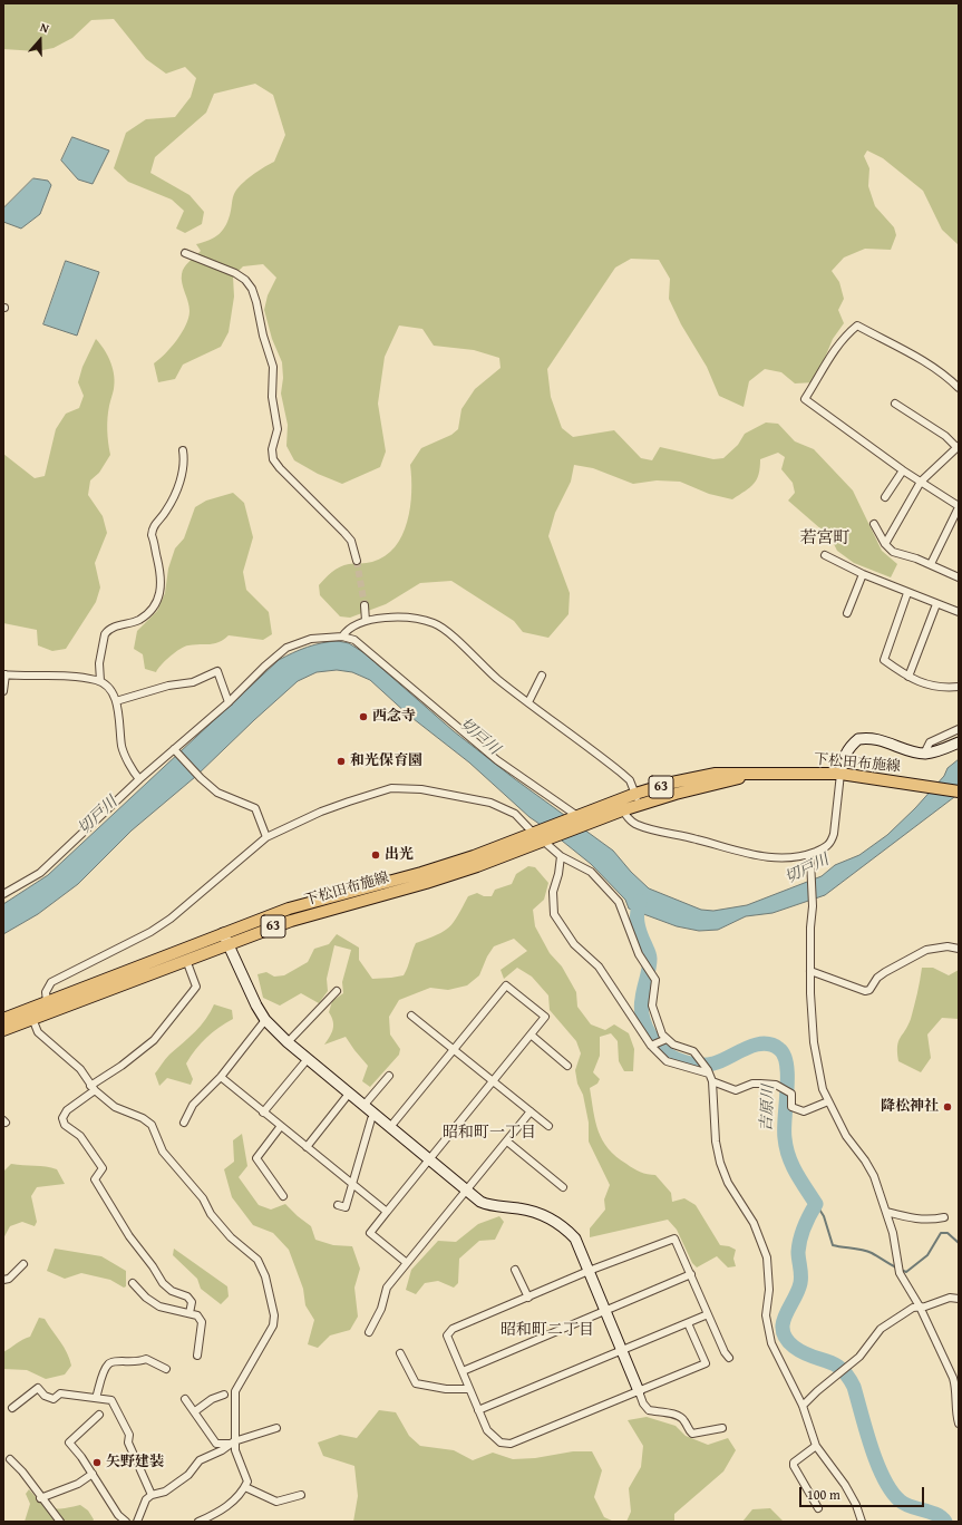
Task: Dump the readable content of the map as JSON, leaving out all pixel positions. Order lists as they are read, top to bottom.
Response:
{
  "streets": {
    "main road": ["下松田布施線", "63"]
  },
  "districts": ["若宮町", "昭和町一丁目", "昭和町二丁目"],
  "water": ["切戸川", "吉原川"],
  "places": [
    "西念寺",
    "和光保育園",
    "出光",
    "降松神社",
    "矢野建装"
  ],
  "scale_bar": "100 m",
  "north": "top"
}
